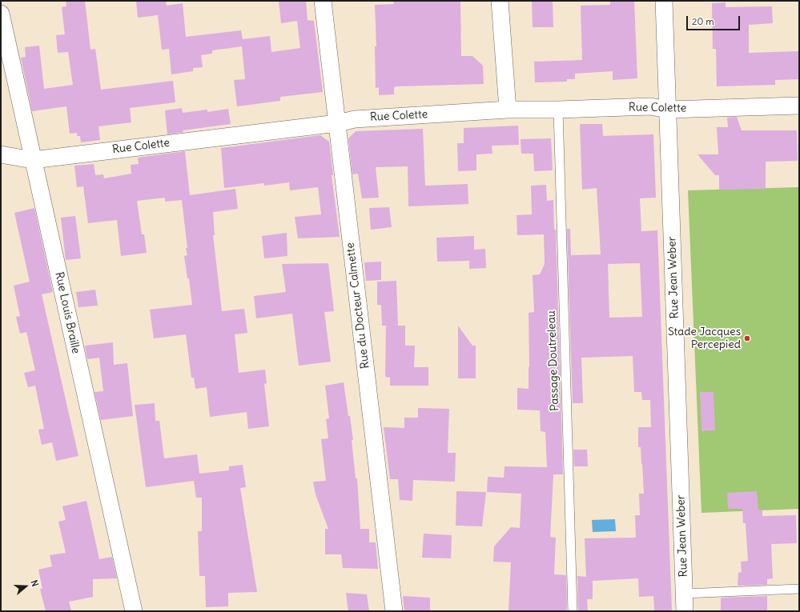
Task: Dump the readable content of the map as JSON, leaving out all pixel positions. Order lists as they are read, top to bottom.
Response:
{
  "streets": {
    "street": [
      "Rue Colette",
      "Rue Jean Weber",
      "Rue du Docteur Calmette",
      "Rue Louis Braille"
    ],
    "lane": ["Passage Doutreleau"]
  },
  "crossings": [
    ["Rue Colette", "Rue Jean Weber"],
    ["Rue Colette", "Rue du Docteur Calmette"],
    ["Rue Colette", "Rue Louis Braille"],
    ["Rue Colette", "Passage Doutreleau"]
  ],
  "places": ["Stade Jacques Percepied"],
  "scale_bar": "20 m",
  "north": "right"
}
